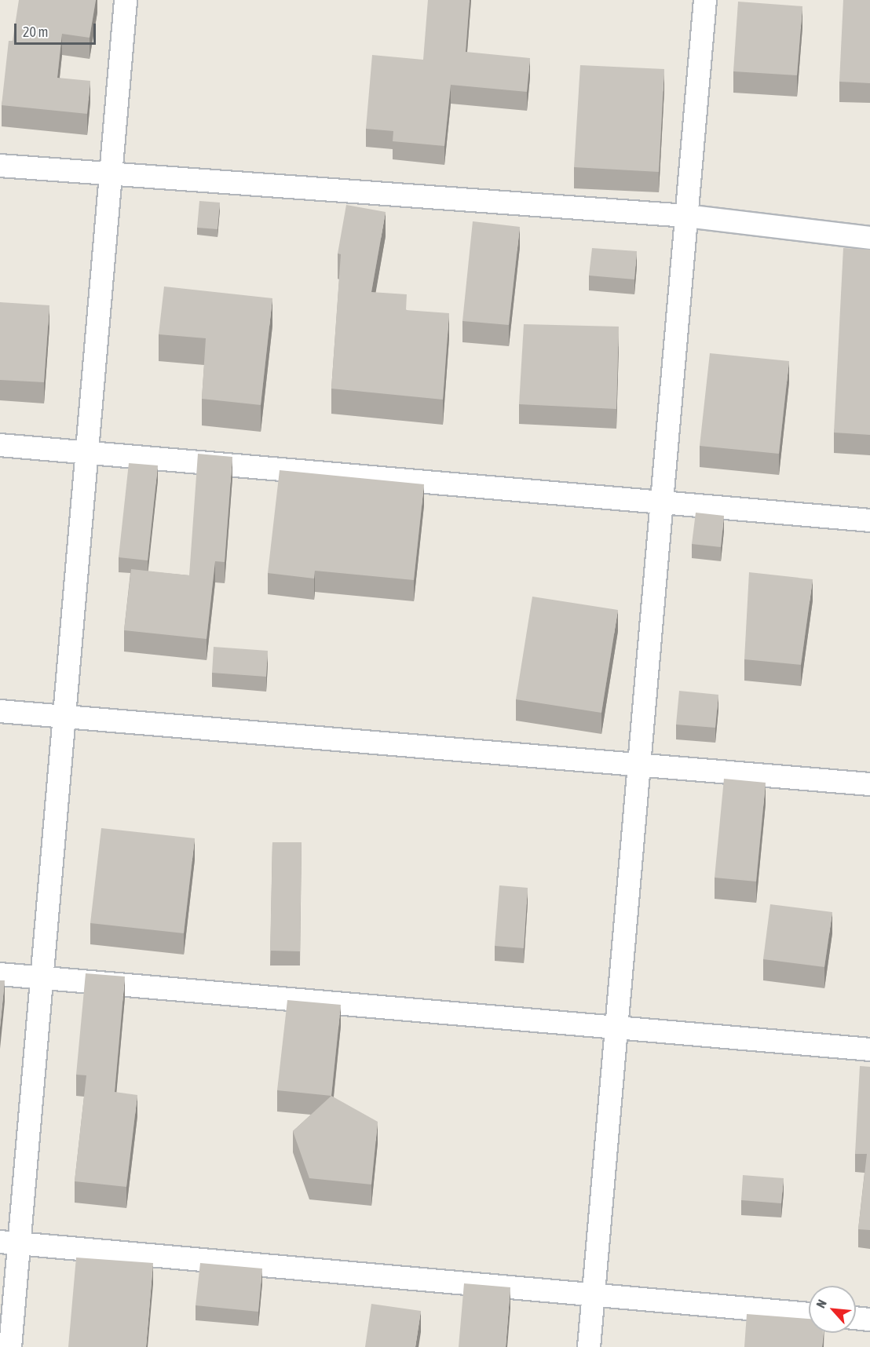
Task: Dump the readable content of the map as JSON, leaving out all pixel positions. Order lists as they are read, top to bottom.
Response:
{
  "scale_bar": "20 m",
  "north": "top left"
}
